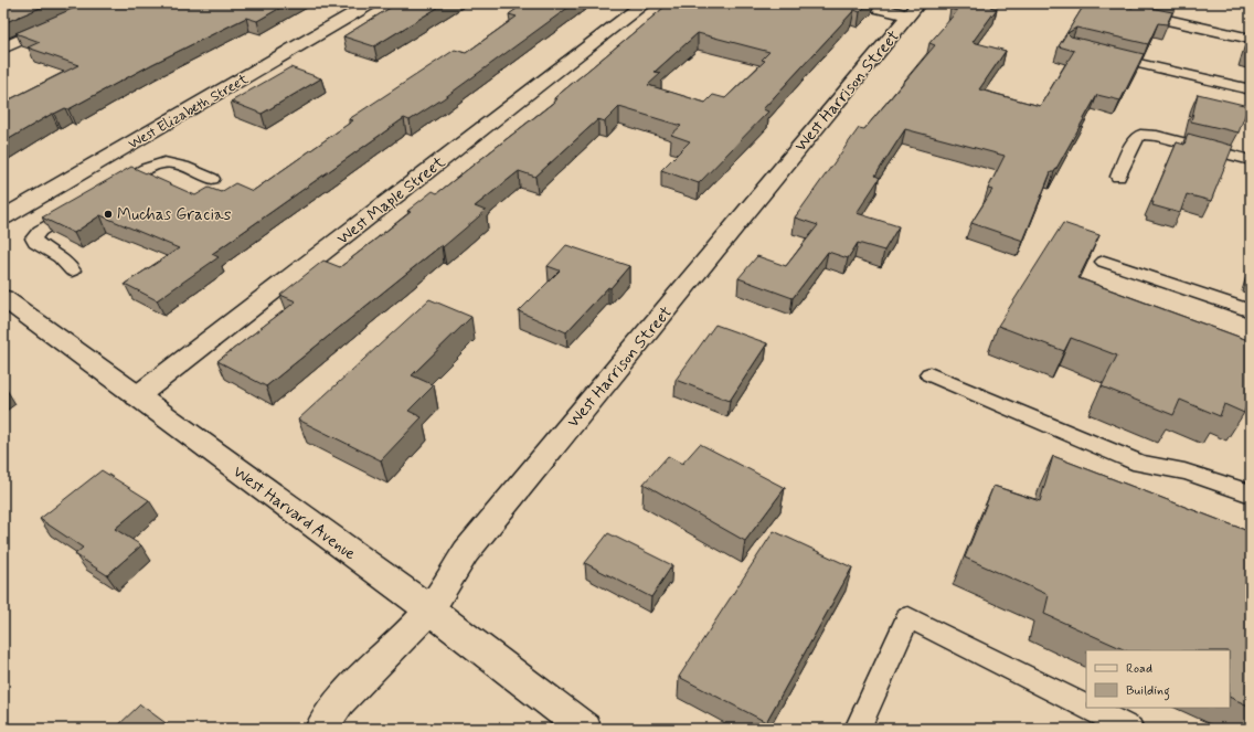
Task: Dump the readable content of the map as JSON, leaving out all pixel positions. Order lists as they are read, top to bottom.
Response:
{
  "streets": {
    "street": [
      "West Harrison Street",
      "West Elizabeth Street",
      "West Maple Street",
      "West Harvard Avenue"
    ]
  },
  "crossings": [
    ["West Harrison Street", "West Harvard Avenue"],
    ["West Maple Street", "West Harvard Avenue"]
  ],
  "places": ["Muchas Gracias"],
  "legend": ["Road", "Building"]
}
